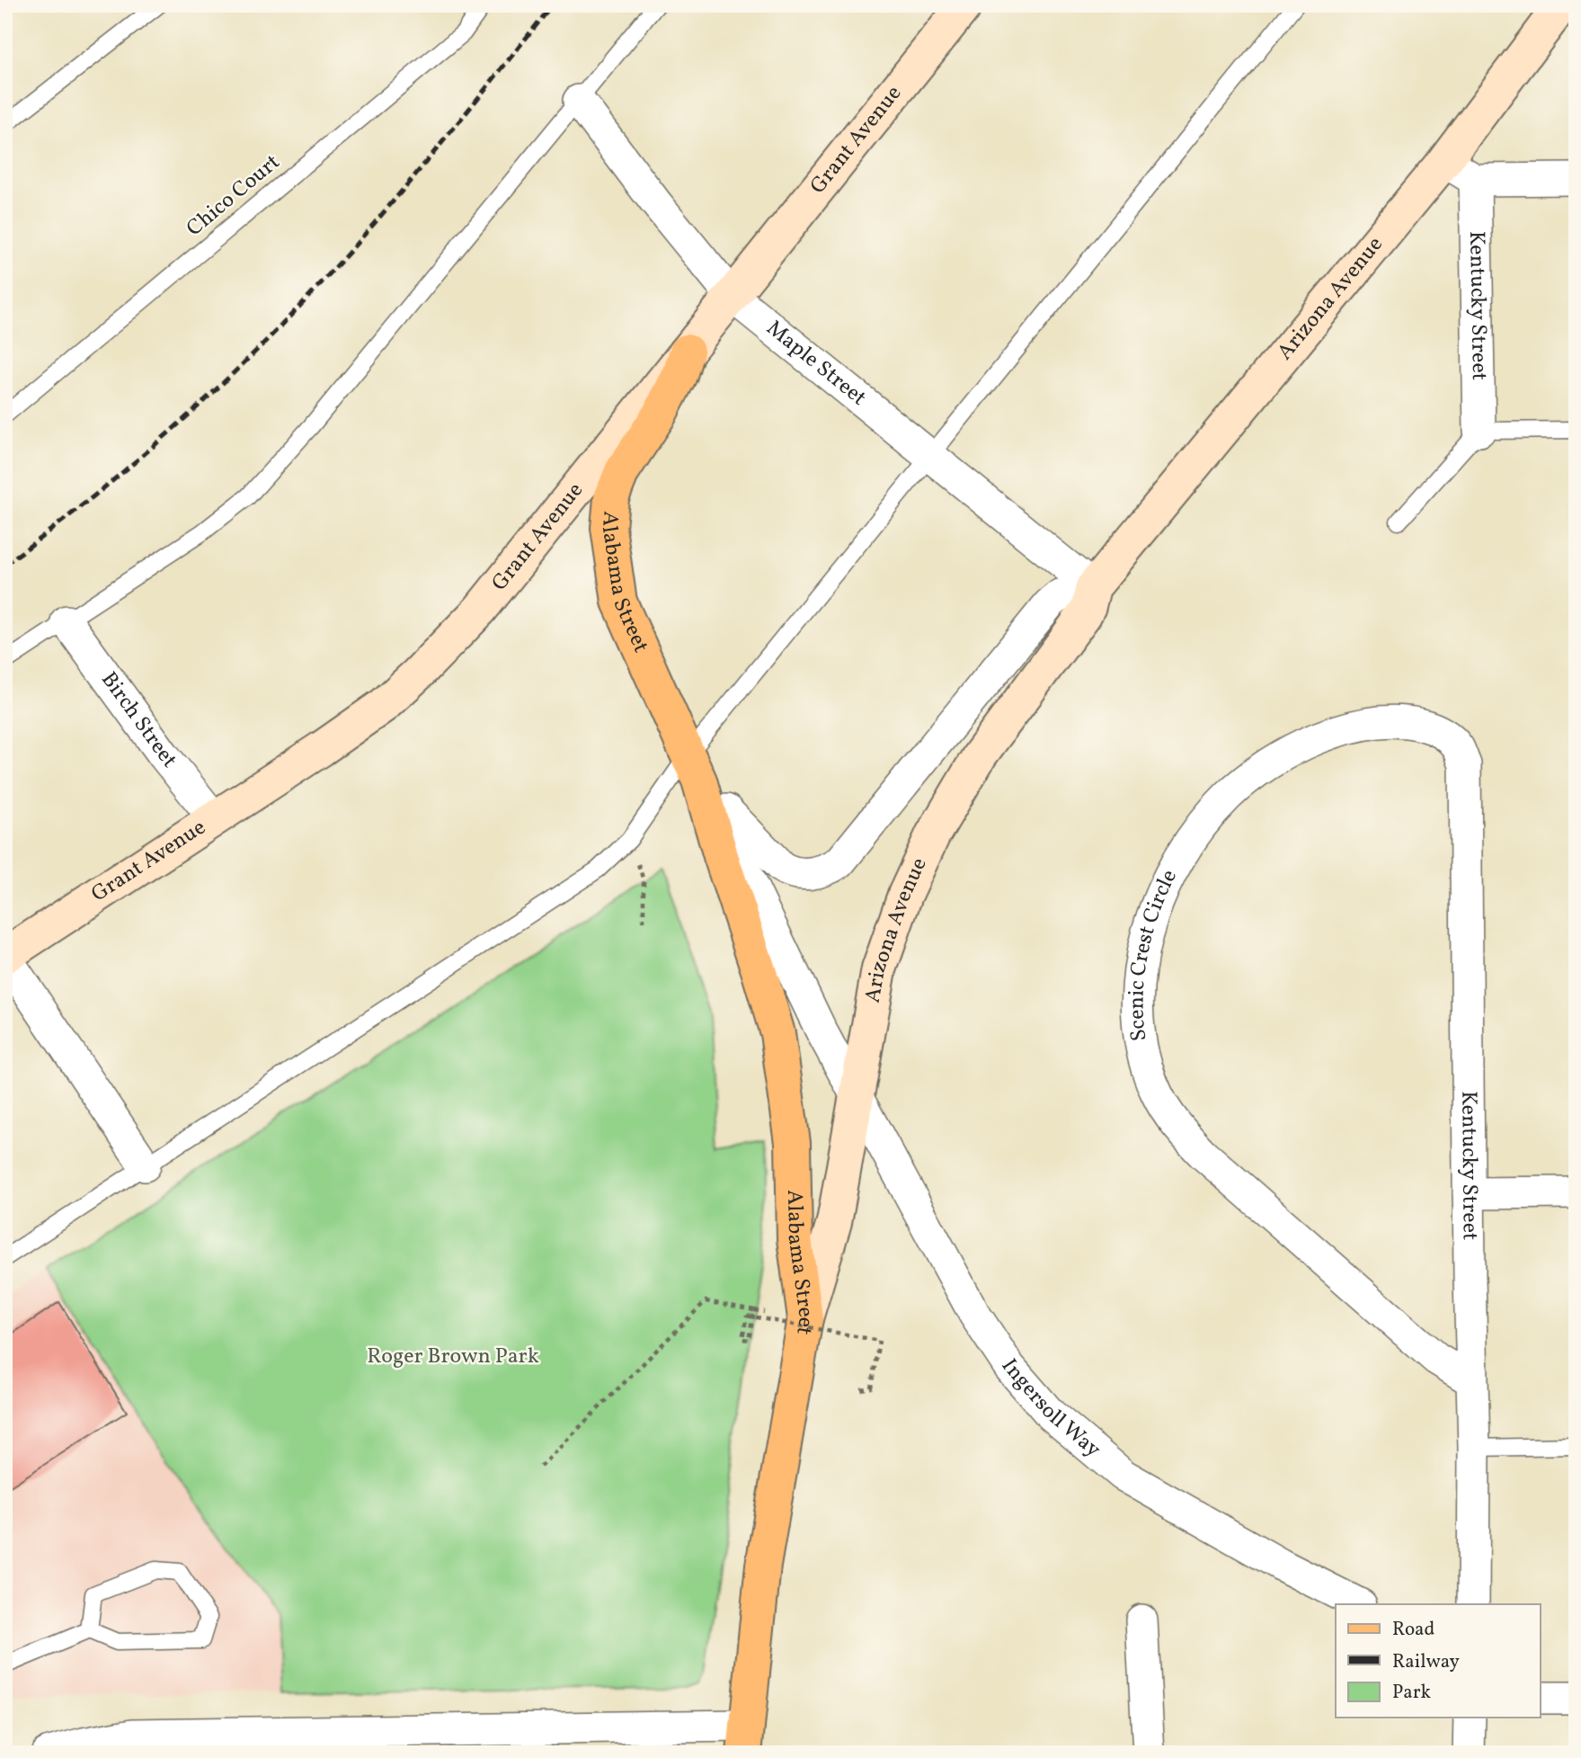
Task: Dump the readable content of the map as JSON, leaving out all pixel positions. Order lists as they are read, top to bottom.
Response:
{
  "streets": {
    "main road": ["Grant Avenue", "Arizona Avenue", "Alabama Street"],
    "street": [
      "Kentucky Street",
      "Maple Street",
      "Birch Street",
      "Scenic Crest Circle",
      "Ingersoll Way"
    ],
    "lane": ["Chico Court"]
  },
  "crossings": [
    ["Grant Avenue", "Maple Street"],
    ["Grant Avenue", "Alabama Street"],
    ["Grant Avenue", "Birch Street"],
    ["Arizona Avenue", "Maple Street"],
    ["Arizona Avenue", "Alabama Street"],
    ["Arizona Avenue", "Ingersoll Way"],
    ["Kentucky Street", "Scenic Crest Circle"],
    ["Alabama Street", "Ingersoll Way"]
  ],
  "parks": ["Roger Brown Park"],
  "legend": ["Road", "Railway", "Park"]
}
